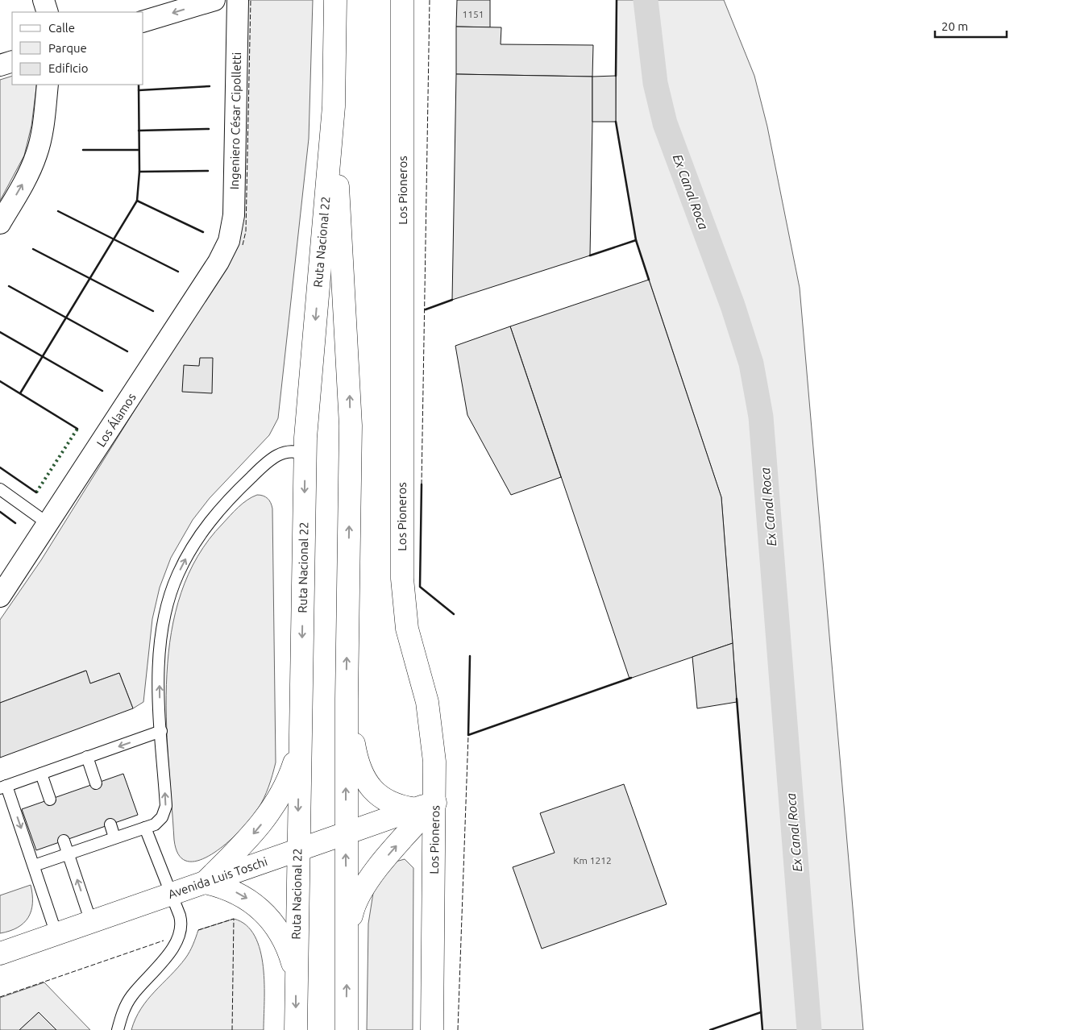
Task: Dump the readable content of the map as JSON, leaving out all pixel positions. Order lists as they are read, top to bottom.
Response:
{
  "streets": {
    "main road": ["Los Pioneros", "Ruta Nacional 22", "Avenida Luis Toschi"],
    "street": ["Ingeniero César Cipolletti", "Los Álamos"]
  },
  "crossings": [
    ["Ingeniero César Cipolletti", "Los Álamos"],
    ["Los Pioneros", "Avenida Luis Toschi"],
    ["Ruta Nacional 22", "Avenida Luis Toschi"]
  ],
  "water": ["Ex Canal Roca"],
  "house_numbers": ["1151", "Km 1212"],
  "legend": ["Calle", "Parque", "Edificio"],
  "scale_bar": "20 m"
}
